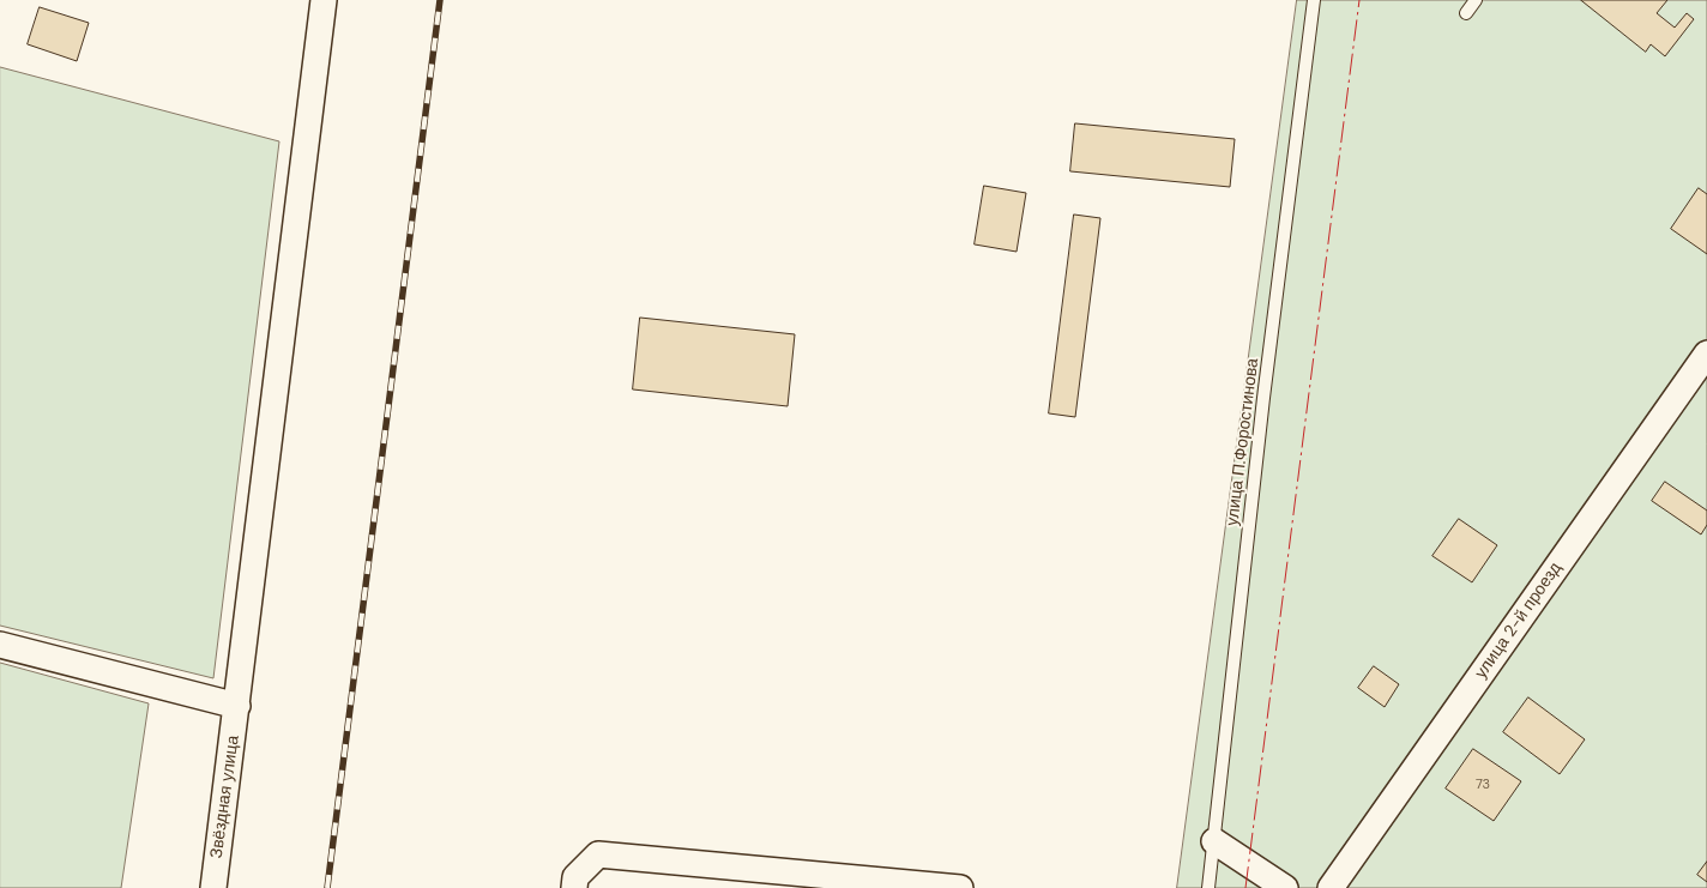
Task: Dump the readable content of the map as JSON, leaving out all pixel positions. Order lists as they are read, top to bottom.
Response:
{
  "streets": {
    "street": ["улица 2-й проезд", "Звёздная улица"],
    "lane": ["улица П.Форостинова"]
  },
  "house_numbers": ["73"]
}
